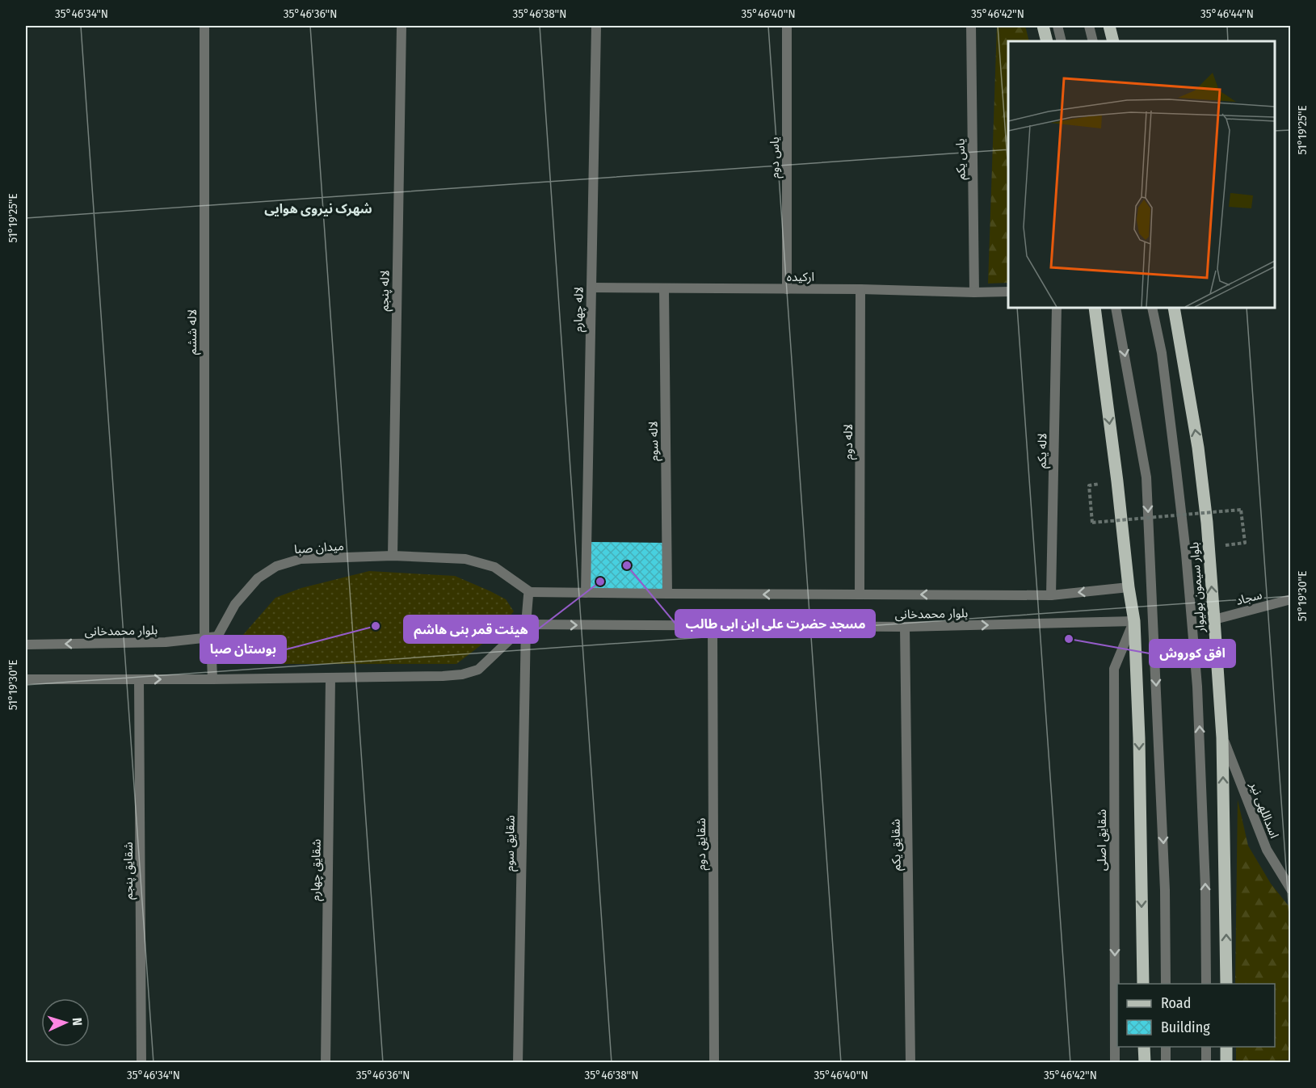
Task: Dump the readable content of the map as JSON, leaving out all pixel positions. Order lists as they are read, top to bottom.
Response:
{
  "streets": {
    "main road": ["بلوار سیمون بولیوار"],
    "street": [
      "یاس دوم",
      "یاس یکم",
      "ارکیده",
      "لاله پنجم",
      "لاله چهارم",
      "لاله ششم",
      "لاله سوم",
      "لاله دوم",
      "لاله یکم",
      "میدان صبا",
      "سجاد",
      "بلوار محمدخانی",
      "اسداللهی نیر",
      "شقایق اصلی",
      "شقایق سوم",
      "شقایق دوم",
      "شقایق یکم",
      "شقایق چهارم",
      "شقایق پنجم"
    ]
  },
  "crossings": [
    ["یاس دوم", "ارکیده"],
    ["یاس یکم", "ارکیده"],
    ["ارکیده", "لاله چهارم"],
    ["ارکیده", "لاله سوم"],
    ["ارکیده", "لاله دوم"],
    ["لاله پنجم", "میدان صبا"],
    ["لاله چهارم", "بلوار محمدخانی"],
    ["لاله ششم", "بلوار محمدخانی"],
    ["لاله سوم", "بلوار محمدخانی"],
    ["لاله دوم", "بلوار محمدخانی"],
    ["لاله یکم", "بلوار محمدخانی"],
    ["میدان صبا", "بلوار محمدخانی"],
    ["بلوار سیمون بولیوار", "سجاد"],
    ["بلوار سیمون بولیوار", "اسداللهی نیر"],
    ["بلوار محمدخانی", "شقایق اصلی"],
    ["بلوار محمدخانی", "شقایق سوم"],
    ["بلوار محمدخانی", "شقایق دوم"],
    ["بلوار محمدخانی", "شقایق یکم"]
  ],
  "districts": ["شهرک نیروی هوایی"],
  "places": [
    "مسجد حضرت علی ابن ابی طالب",
    "هیئت قمر بنی هاشم",
    "بوستان صبا",
    "افق کوروش"
  ],
  "legend": ["Road", "Building"],
  "north": "right",
  "coordinates": [
    "35°46'34\"N",
    "35°46'36\"N",
    "35°46'38\"N",
    "35°46'40\"N",
    "35°46'42\"N",
    "35°46'44\"N",
    "51°19'25\"E",
    "51°19'30\"E"
  ]
}
